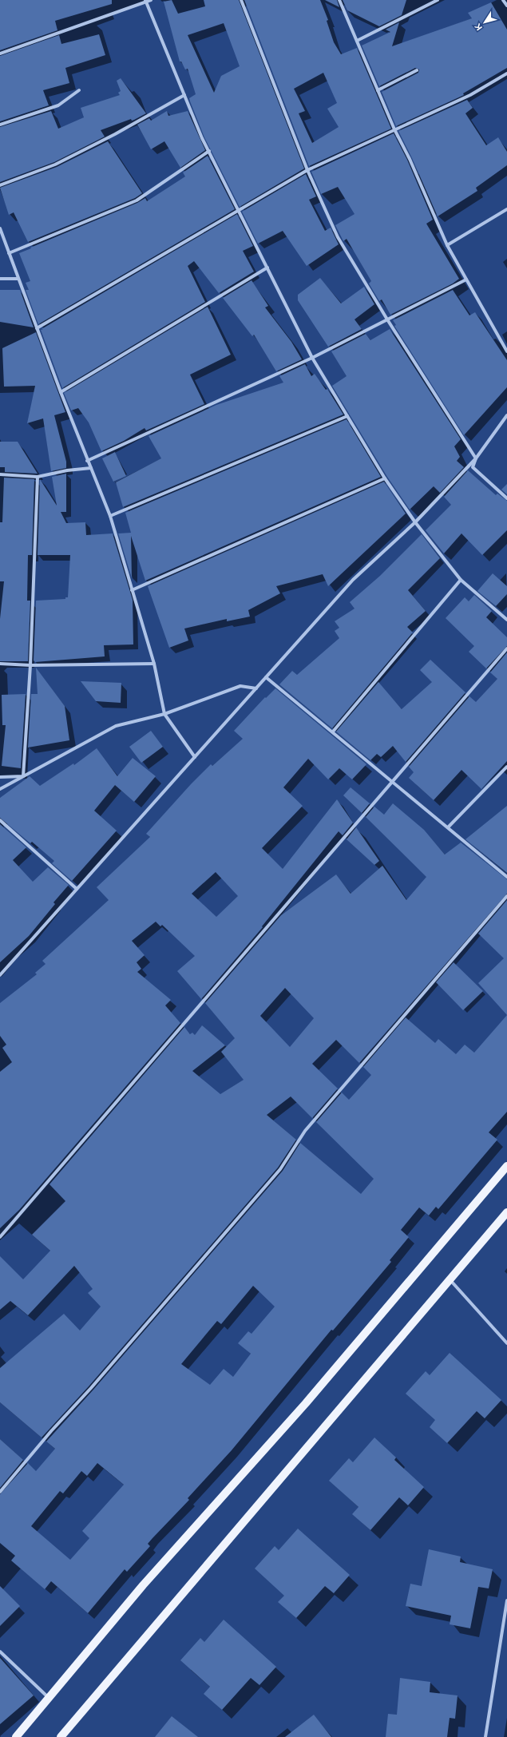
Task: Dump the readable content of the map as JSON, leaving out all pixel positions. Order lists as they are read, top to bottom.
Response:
{
  "north": "bottom left"
}
